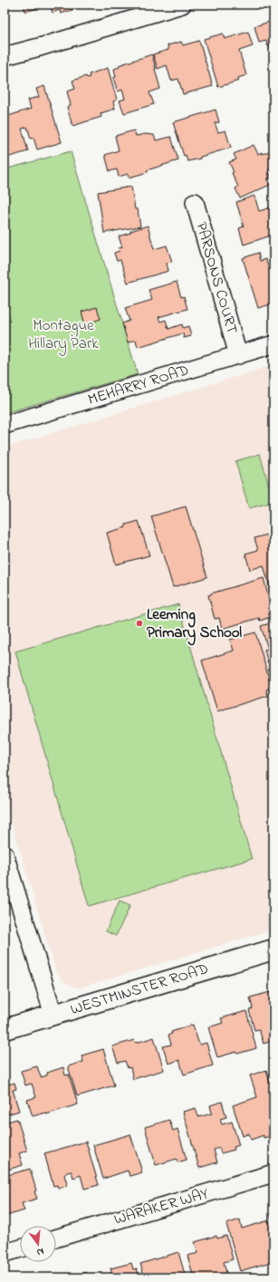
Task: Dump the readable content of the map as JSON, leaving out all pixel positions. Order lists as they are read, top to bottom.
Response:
{
  "streets": {
    "main road": ["WESTMINSTER ROAD"],
    "street": ["PARSONS COURT", "MEHARRY ROAD", "WARAKER WAY"]
  },
  "crossings": [
    ["PARSONS COURT", "MEHARRY ROAD"]
  ],
  "parks": ["Montague Hillary Park"],
  "places": ["Leeming Primary School"],
  "north": "bottom"
}
